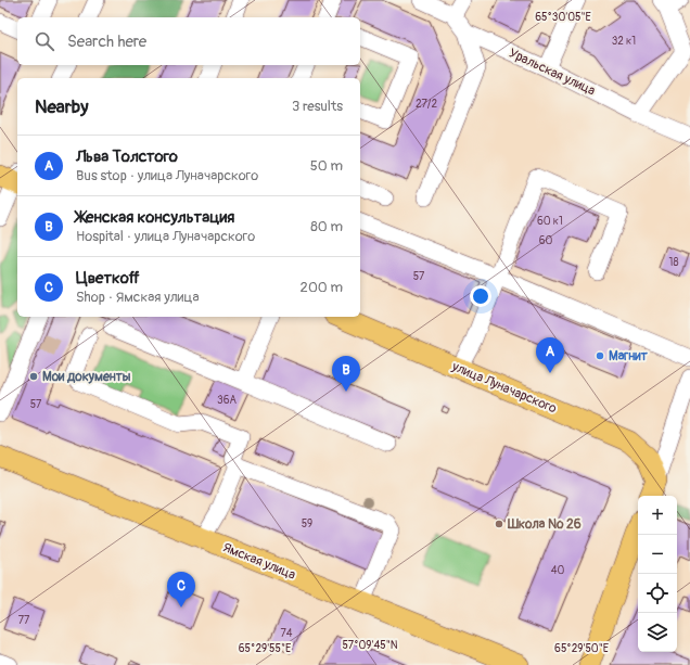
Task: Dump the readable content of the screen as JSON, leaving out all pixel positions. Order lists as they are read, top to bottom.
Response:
{
  "streets": {
    "main road": ["улица Луначарского", "Ямская улица"],
    "street": ["Уральская улица"]
  },
  "places": ["Магнит", "Мои документы", "Школа № 26"],
  "house_numbers": [
    "32 к1",
    "27/2",
    "60 к1",
    "60",
    "18",
    "57",
    "36А",
    "57",
    "59",
    "40",
    "77",
    "74"
  ],
  "page": {
    "search": "Search here",
    "heading": ["Nearby", "3 results"],
    "list": [
      {
        "mark": "A",
        "name": "Льва Толстого",
        "note": "Bus stop · улица Луначарского",
        "value": "50 m"
      },
      {
        "mark": "B",
        "name": "Женская консультация",
        "note": "Hospital · улица Луначарского",
        "value": "80 m"
      },
      {
        "mark": "C",
        "name": "Цветкоff",
        "note": "Shop · Ямская улица",
        "value": "200 m"
      }
    ],
    "pins": ["A", "B", "C"],
    "map_buttons": ["+", "−"]
  },
  "coordinates": [
    "65°30'05\"E",
    "57°09'45\"N",
    "65°29'55\"E",
    "65°29'50\"E"
  ]
}
